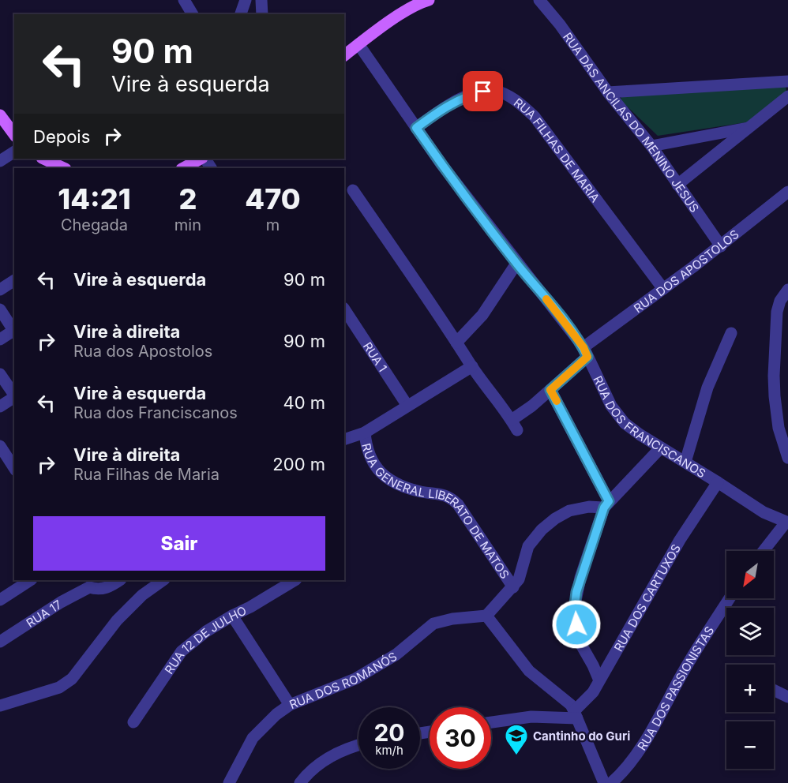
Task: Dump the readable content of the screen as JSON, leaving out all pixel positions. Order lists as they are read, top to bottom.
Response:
{
  "streets": {
    "street": [
      "RUA DAS ANCILAS DO MENINO JESUS",
      "RUA FILHAS DE MARIA",
      "RUA DOS APOSTOLOS",
      "RUA 1",
      "RUA DOS FRANCISCANOS",
      "RUA GENERAL LIBERATO DE MATOS",
      "RUA DOS CARTUXOS",
      "RUA 17",
      "RUA 12 DE JULHO",
      "RUA DOS ROMANÓS",
      "RUA DOS PASSIONISTAS"
    ]
  },
  "crossings": [
    ["RUA DAS ANCILAS DO MENINO JESUS", "RUA DOS APOSTOLOS"],
    ["RUA FILHAS DE MARIA", "RUA DOS APOSTOLOS"],
    ["RUA FILHAS DE MARIA", "RUA DOS FRANCISCANOS"],
    ["RUA DOS APOSTOLOS", "RUA DOS FRANCISCANOS"],
    ["RUA DOS FRANCISCANOS", "RUA DOS CARTUXOS"]
  ],
  "places": {
    "school or university": ["Cantinho do Guri"]
  },
  "north": "bottom left",
  "page": {
    "turn": ["90 m", "Vire à esquerda"],
    "then": "Depois",
    "eta": [
      "14:21",
      "Chegada",
      "2",
      "min",
      "470",
      "m"
    ],
    "list": [
      {
        "name": "Vire à esquerda",
        "value": "90 m"
      },
      {
        "name": "Vire à direita",
        "note": "Rua dos Apostolos",
        "value": "90 m"
      },
      {
        "name": "Vire à esquerda",
        "note": "Rua dos Franciscanos",
        "value": "40 m"
      },
      {
        "name": "Vire à direita",
        "note": "Rua Filhas de Maria",
        "value": "200 m"
      }
    ],
    "buttons": "Sair",
    "map_buttons": ["+", "−"],
    "speed": "20 km/h",
    "limit": "30"
  }
}
